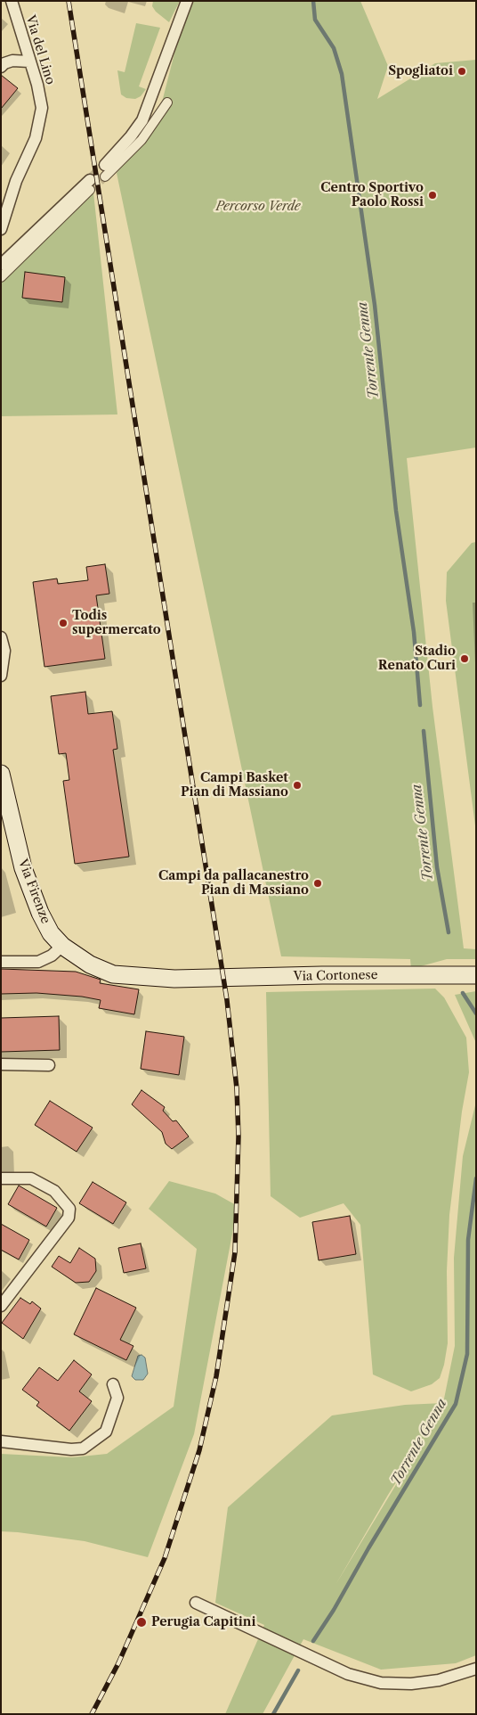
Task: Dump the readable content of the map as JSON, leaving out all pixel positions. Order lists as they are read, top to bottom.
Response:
{
  "streets": {
    "main road": ["Via Firenze", "Via Cortonese"],
    "street": ["Via del Lino"]
  },
  "crossings": [
    ["Via Firenze", "Via Cortonese"]
  ],
  "water": ["Torrente Genna"],
  "parks": ["Percorso Verde"],
  "places": [
    "Spogliatoi",
    "Centro Sportivo Paolo Rossi",
    "Todis supermercato",
    "Stadio Renato Curi",
    "Campi Basket Pian di Massiano",
    "Campi da pallacanestro Pian di Massiano",
    "Perugia Capitini"
  ]
}
